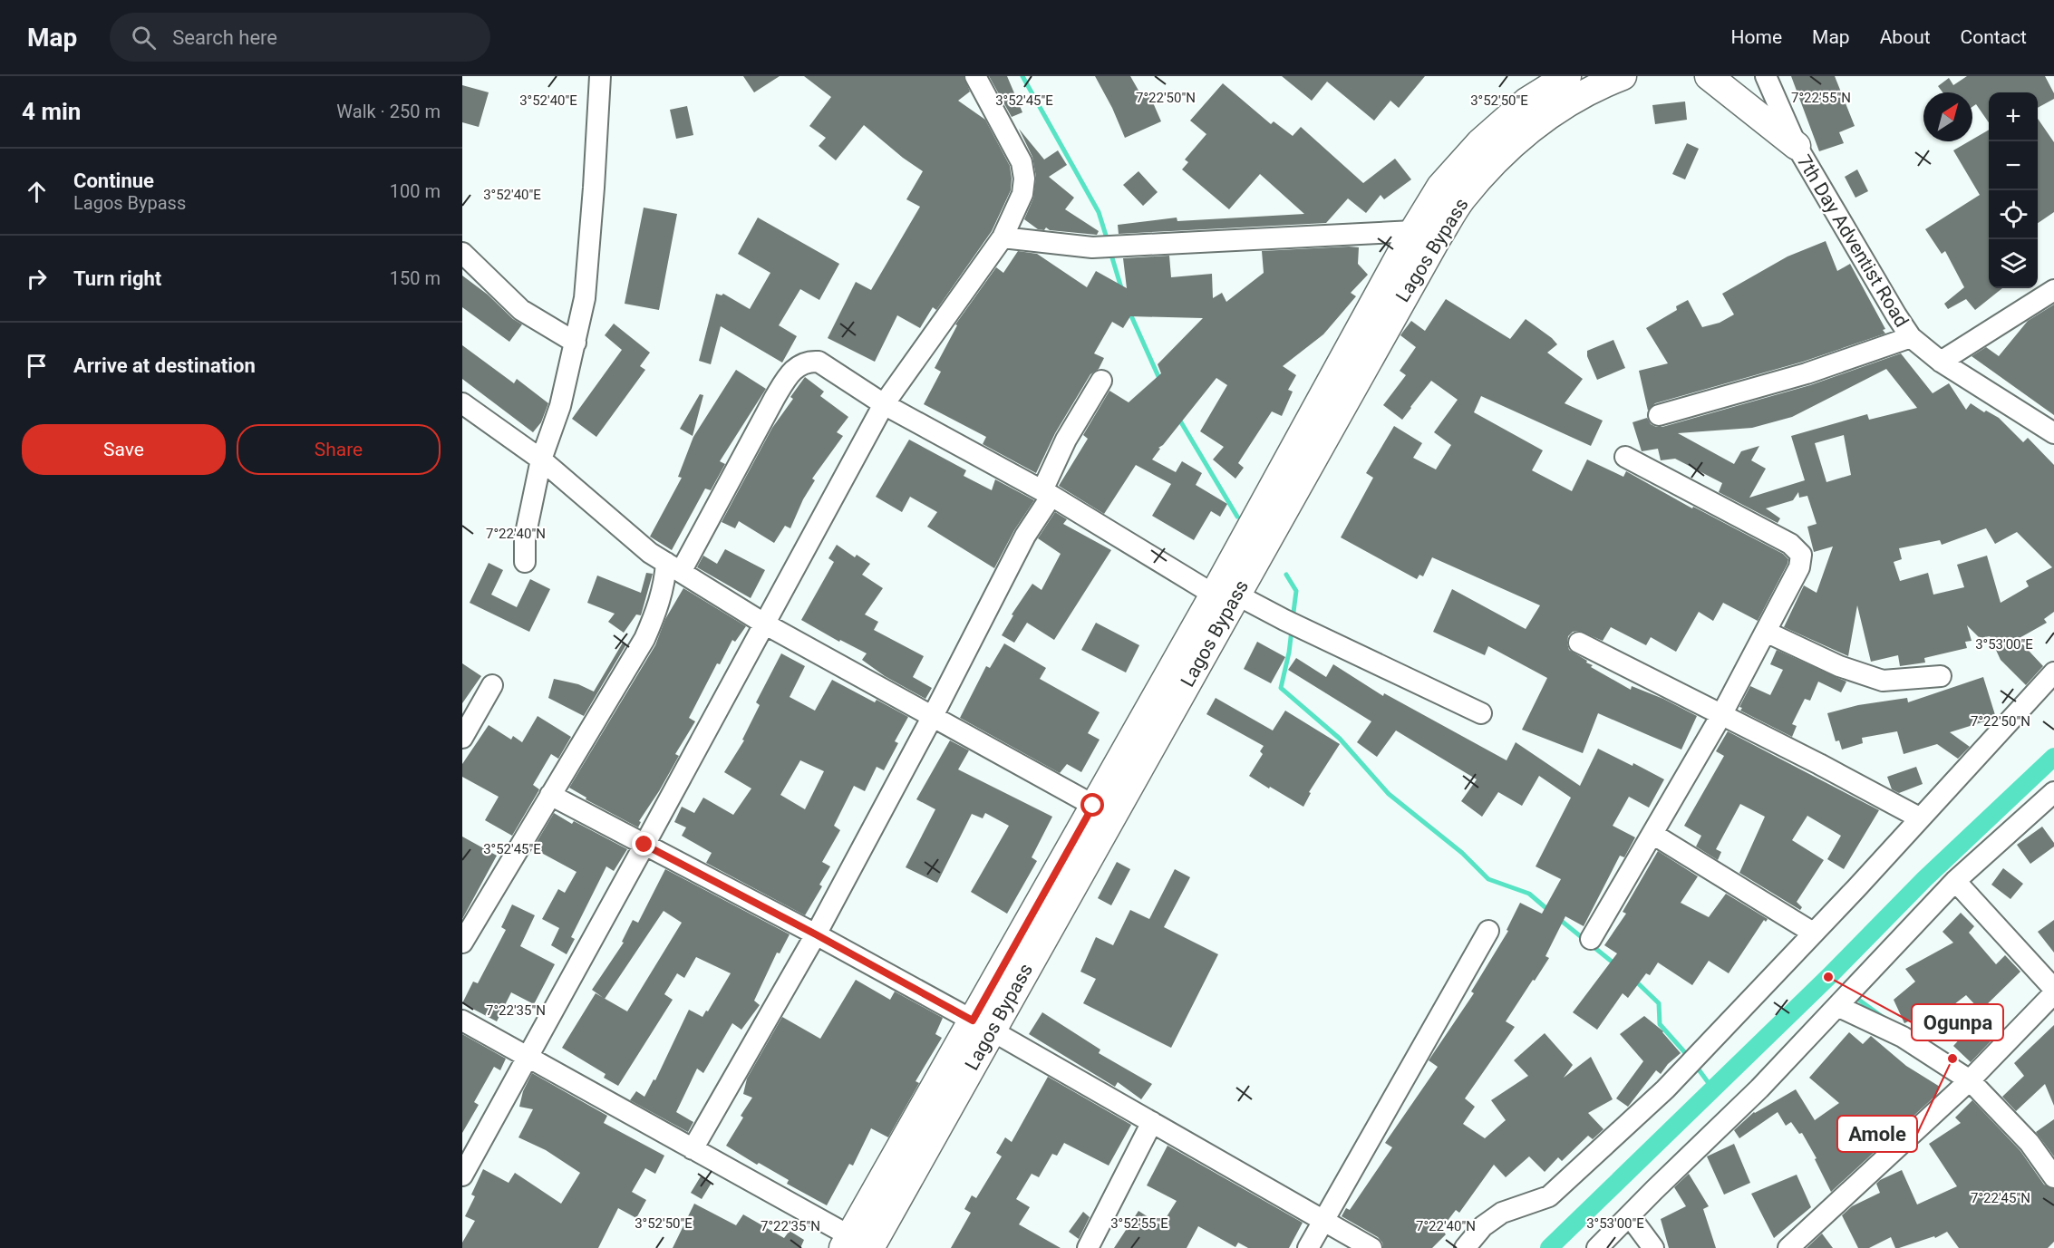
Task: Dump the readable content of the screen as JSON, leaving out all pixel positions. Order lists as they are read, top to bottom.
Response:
{
  "streets": {
    "main road": ["Lagos Bypass"],
    "street": ["7th Day Adventist Road"]
  },
  "places": ["Ogunpa", "Amole"],
  "north": "top right",
  "page": {
    "header": "Map",
    "search": "Search here",
    "nav": [
      "Home",
      "Map",
      "About",
      "Contact"
    ],
    "heading": ["4 min", "Walk · 250 m"],
    "map_buttons": ["+", "−"],
    "list": [
      ["Continue", "Lagos Bypass", "100 m"],
      ["Turn right", "150 m"],
      "Arrive at destination"
    ],
    "buttons": ["Save", "Share"]
  },
  "coordinates": [
    "7°22'50\"N",
    "7°22'55\"N",
    "3°52'40\"E",
    "3°52'45\"E",
    "3°52'50\"E",
    "7°22'40\"N",
    "3°53'00\"E",
    "7°22'35\"N",
    "7°22'45\"N",
    "3°52'55\"E"
  ]
}
